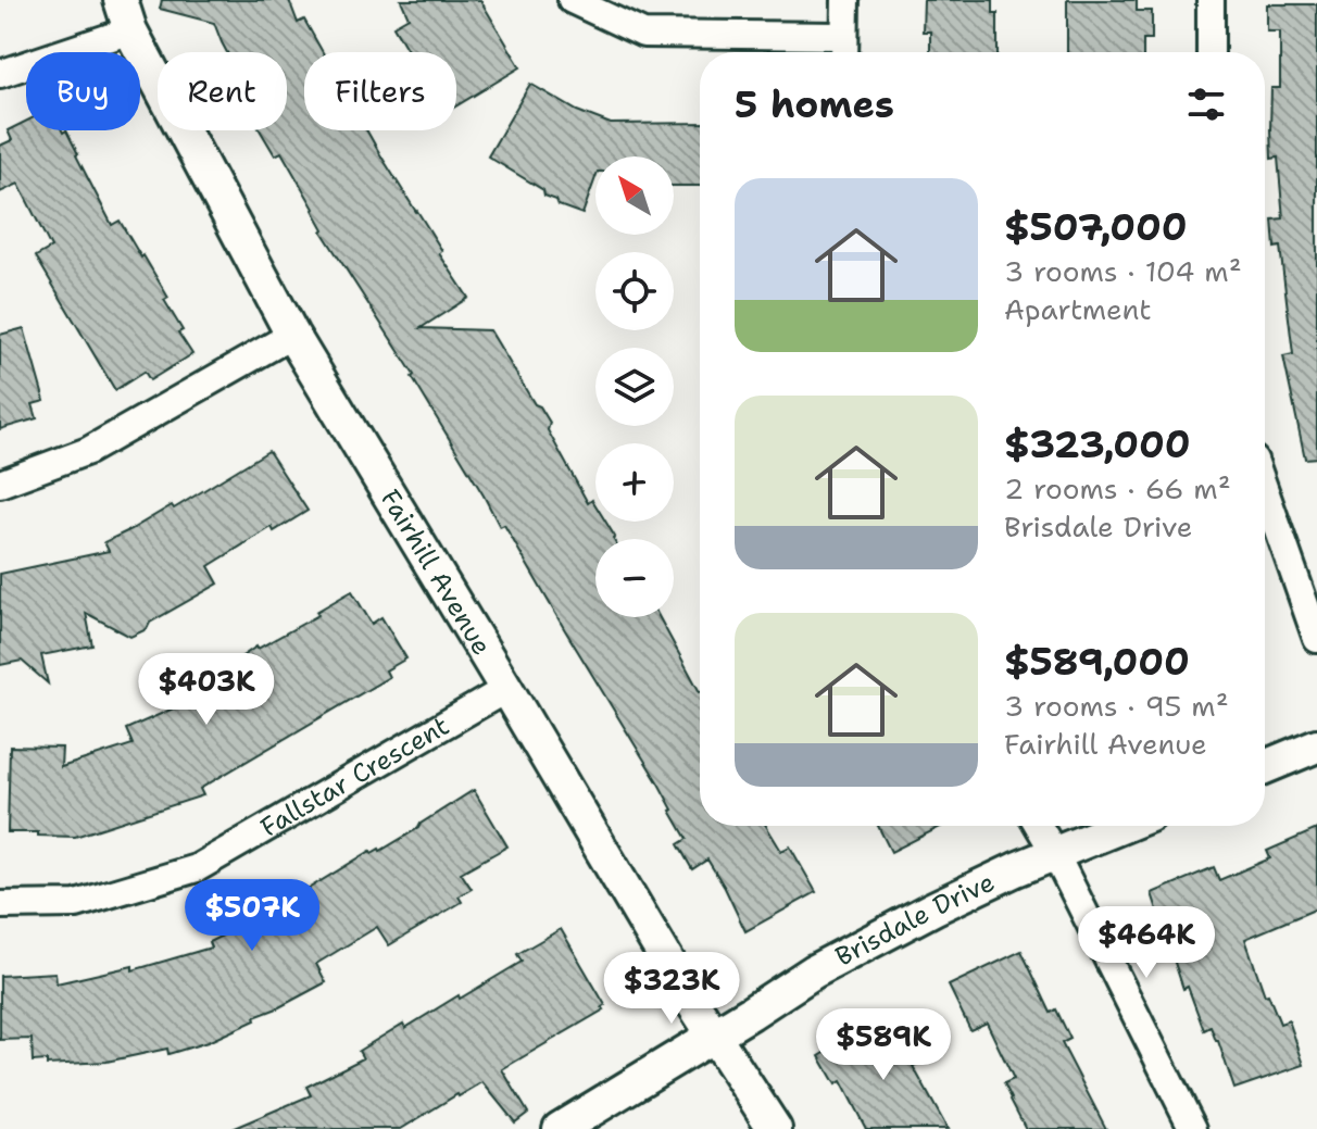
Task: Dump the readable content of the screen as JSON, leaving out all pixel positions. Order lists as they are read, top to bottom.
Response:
{
  "streets": {
    "street": ["Fairhill Avenue", "Fallstar Crescent", "Brisdale Drive"]
  },
  "crossings": [
    ["Fairhill Avenue", "Fallstar Crescent"],
    ["Fairhill Avenue", "Brisdale Drive"]
  ],
  "north": "top left",
  "page": {
    "chip": ["Buy", "Rent", "Filters"],
    "heading": "5 homes",
    "map_buttons": ["+", "−"],
    "list": [
      {
        "name": "$507,000",
        "note": "3 rooms · 104 m² · Apartment"
      },
      {
        "name": "$323,000",
        "note": "2 rooms · 66 m² · Brisdale Drive"
      },
      {
        "name": "$589,000",
        "note": "3 rooms · 95 m² · Fairhill Avenue"
      }
    ],
    "price": [
      "$403K",
      "$507K",
      "$464K",
      "$323K",
      "$589K"
    ]
  }
}
